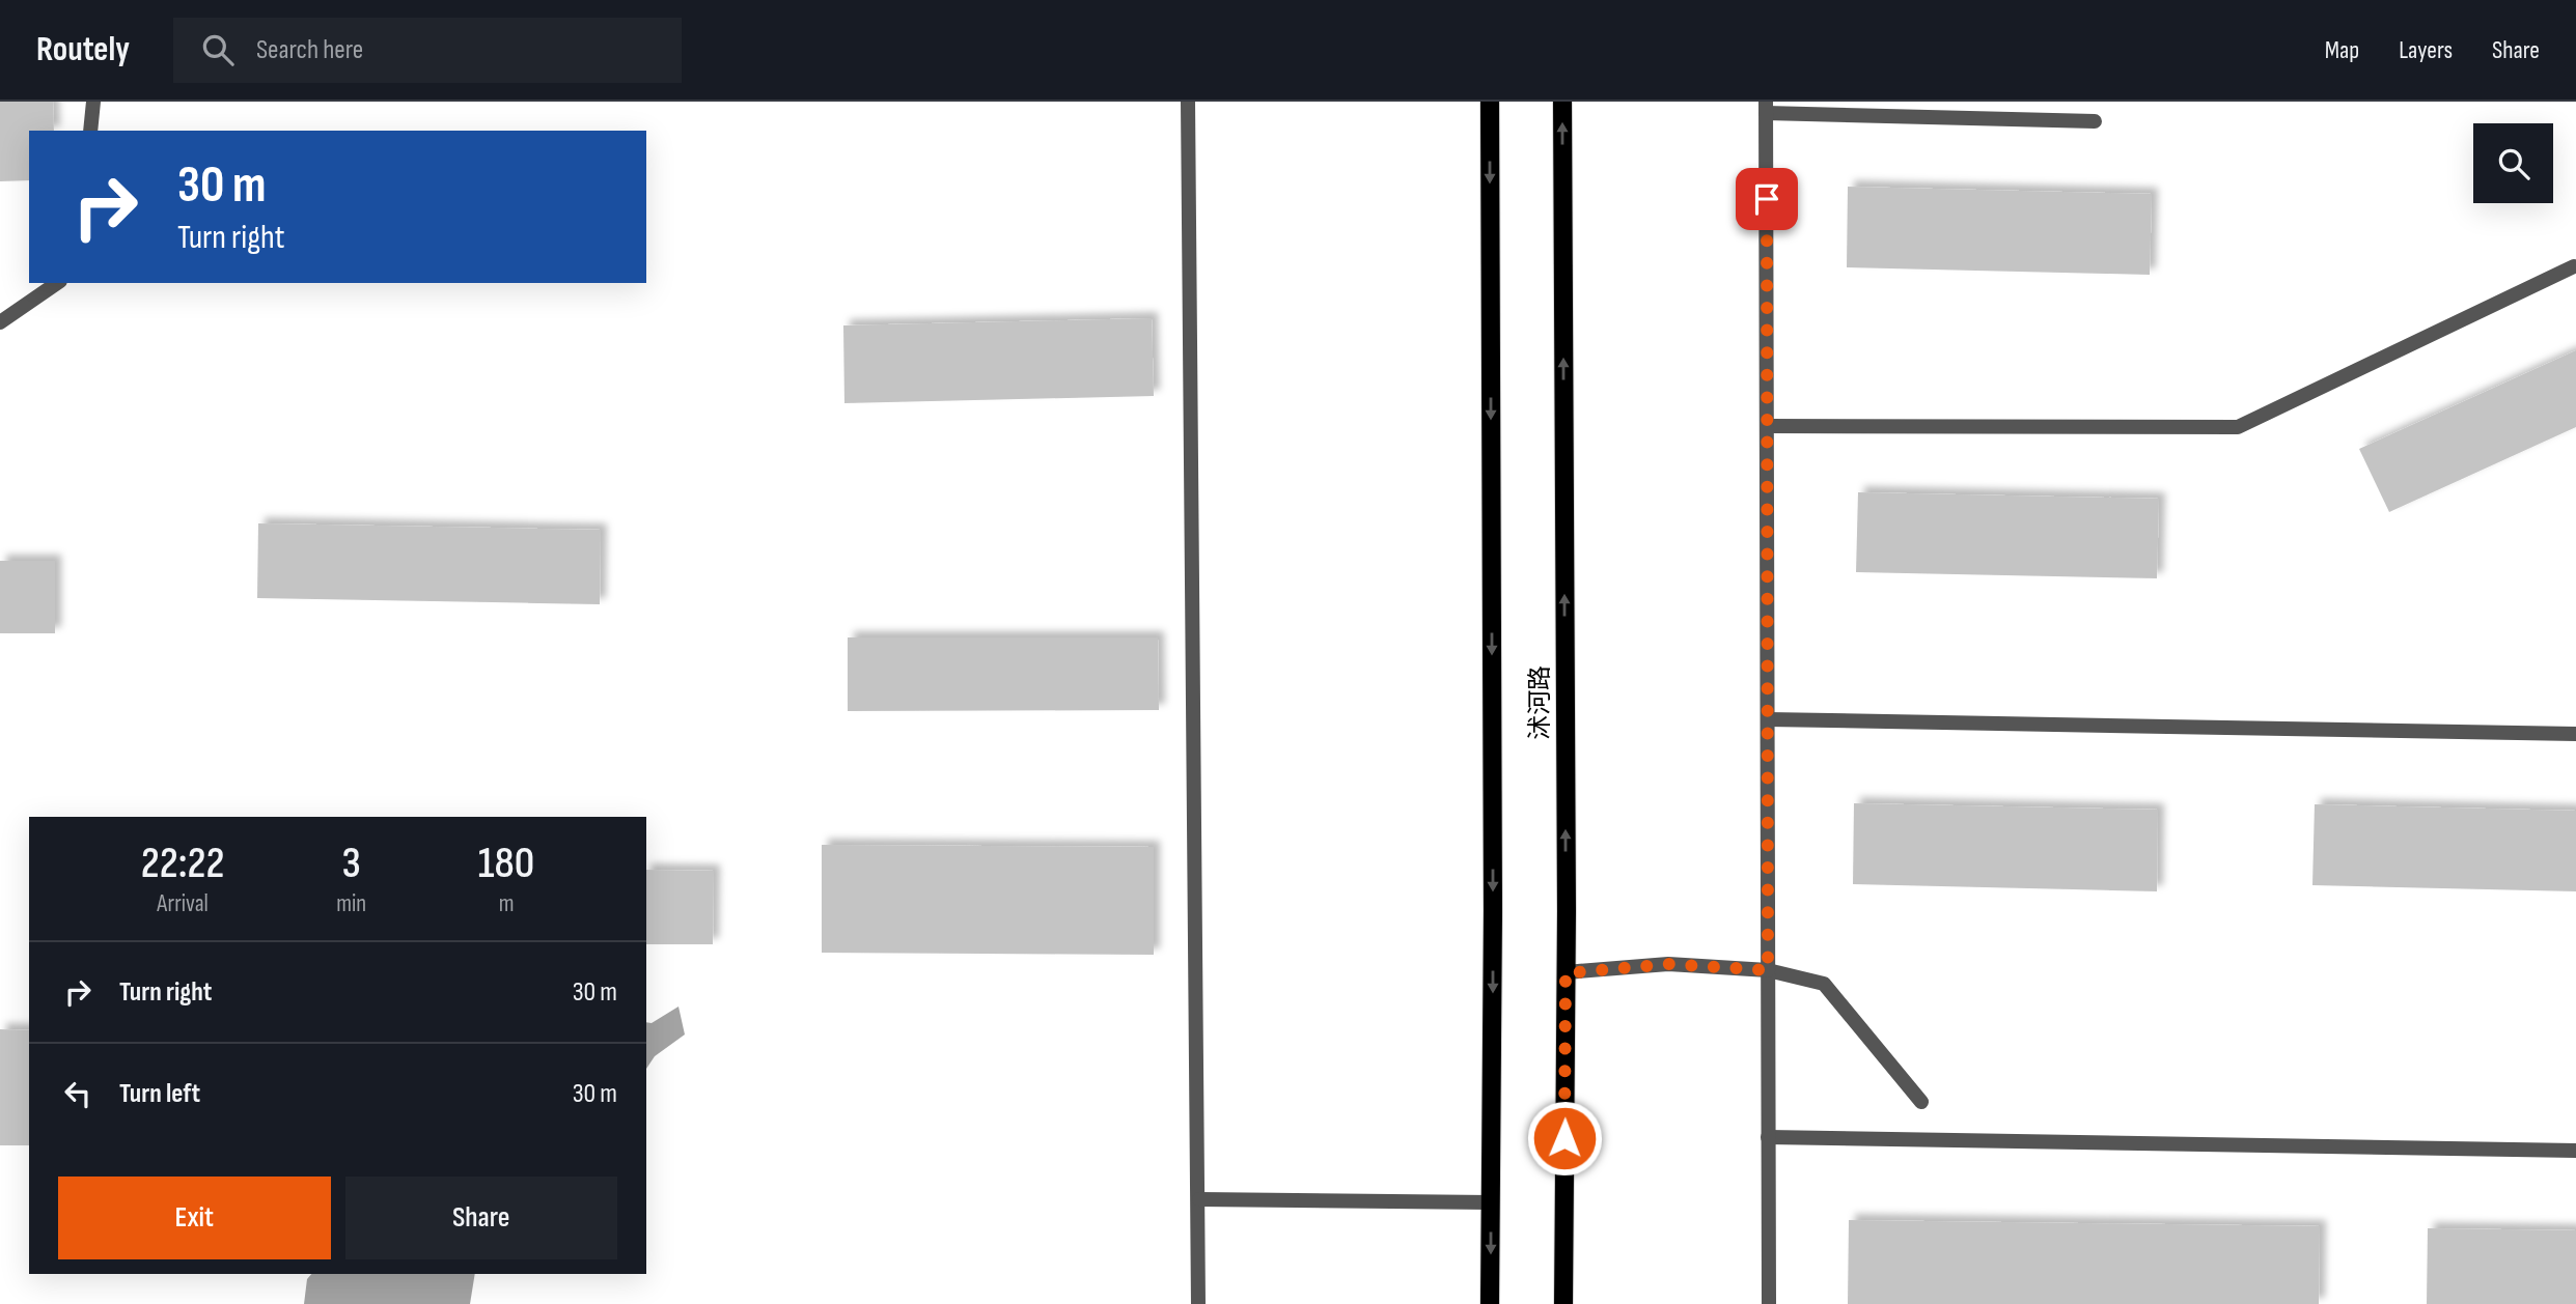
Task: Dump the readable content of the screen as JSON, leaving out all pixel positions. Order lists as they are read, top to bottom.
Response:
{
  "streets": {
    "main road": ["沭河路"]
  },
  "page": {
    "header": "Routely",
    "search": "Search here",
    "nav": ["Map", "Layers", "Share"],
    "turn": ["30 m", "Turn right"],
    "eta": [
      "22:22",
      "Arrival",
      "3",
      "min",
      "180",
      "m"
    ],
    "list": [
      {
        "name": "Turn right",
        "value": "30 m"
      },
      {
        "name": "Turn left",
        "value": "30 m"
      }
    ],
    "buttons": ["Exit", "Share"]
  }
}
